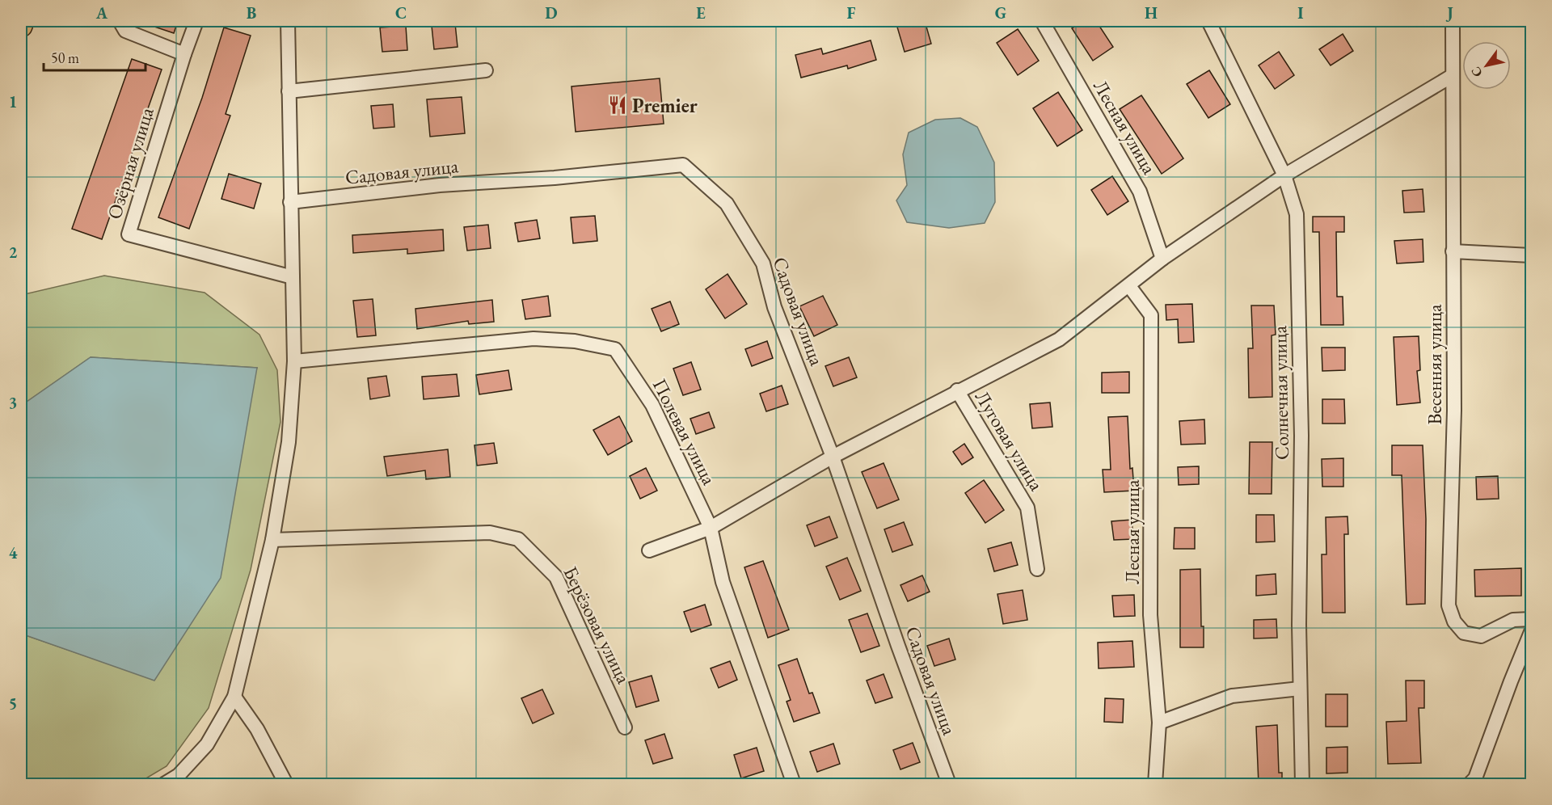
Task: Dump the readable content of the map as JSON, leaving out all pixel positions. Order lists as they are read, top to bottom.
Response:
{
  "streets": {
    "street": [
      "Лесная улица",
      "Озёрная улица",
      "Садовая улица",
      "Весенняя улица",
      "Солнечная улица",
      "Полевая улица",
      "Луговая улица",
      "Берёзовая улица"
    ]
  },
  "places": {
    "restaurant": ["Premier"]
  },
  "scale_bar": "50 m",
  "north": "bottom left",
  "grid": {
    "columns": [
      "A",
      "B",
      "C",
      "D",
      "E",
      "F",
      "G",
      "H",
      "I",
      "J"
    ],
    "rows": [
      "1",
      "2",
      "3",
      "4",
      "5"
    ]
  }
}
